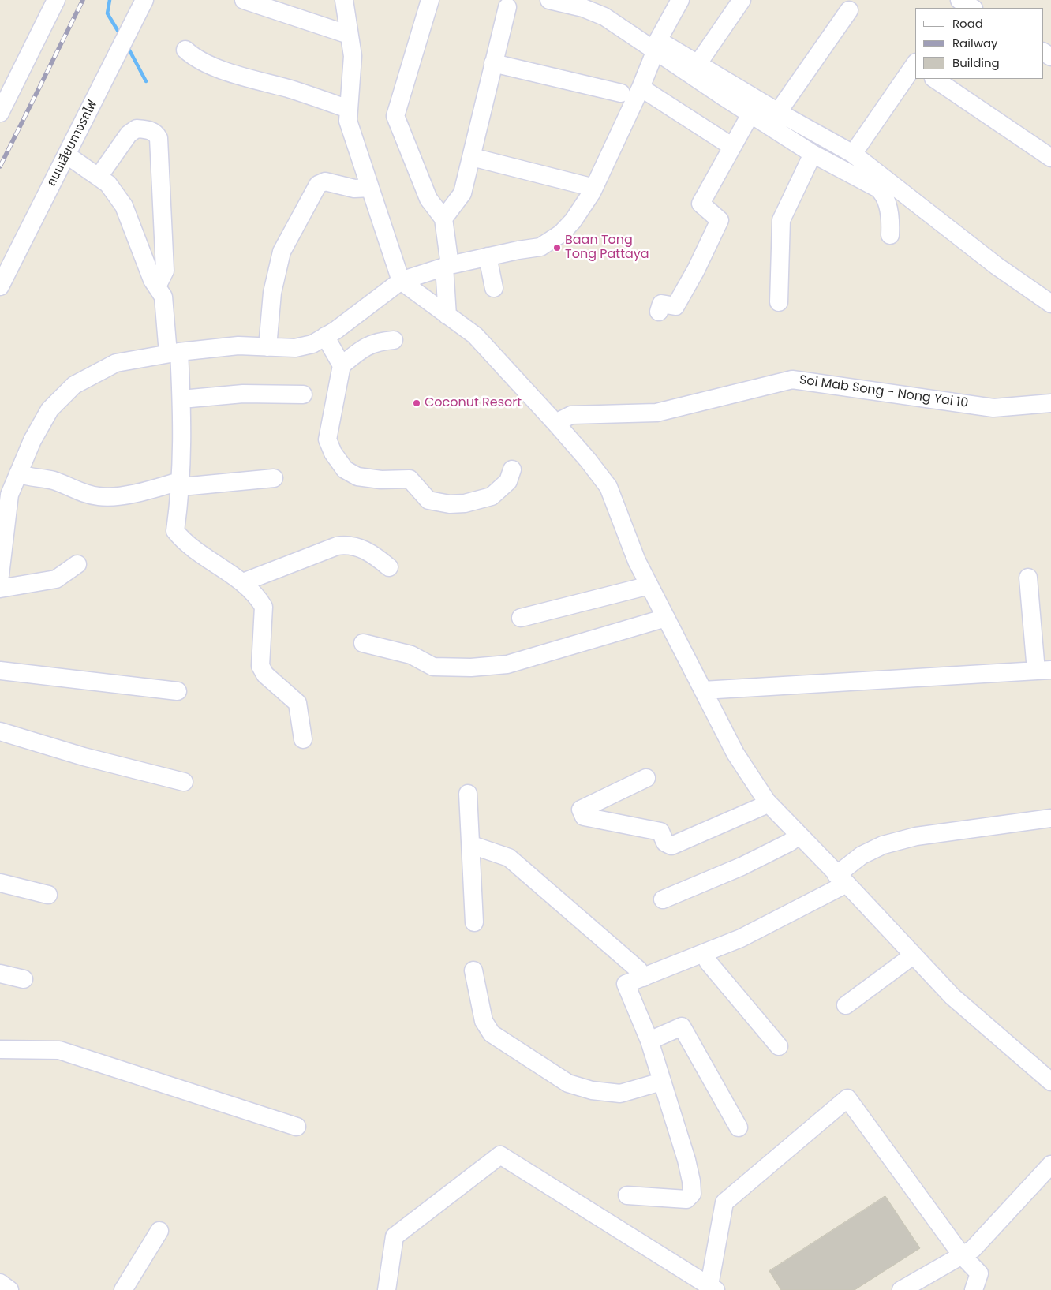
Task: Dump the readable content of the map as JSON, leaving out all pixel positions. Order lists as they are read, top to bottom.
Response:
{
  "streets": {
    "street": ["ถนนเลียบทางรถไฟ", "Soi Mab Song - Nong Yai 10"]
  },
  "places": ["Baan Tong Tong Pattaya", "Coconut Resort"],
  "legend": ["Road", "Railway", "Building"]
}
